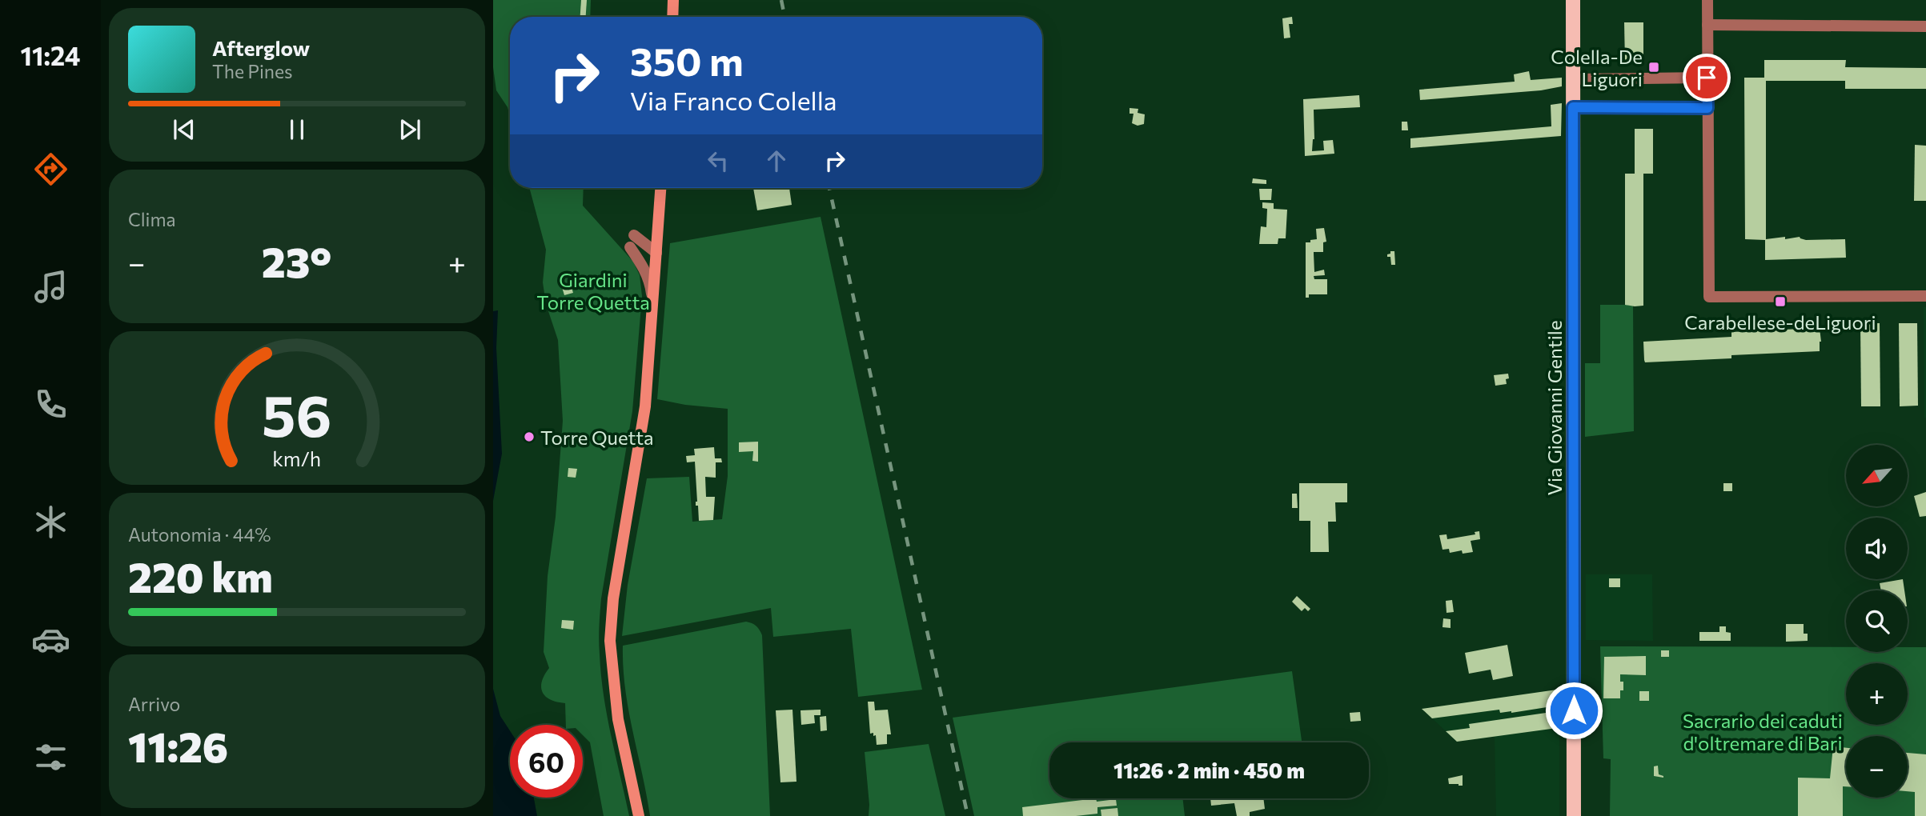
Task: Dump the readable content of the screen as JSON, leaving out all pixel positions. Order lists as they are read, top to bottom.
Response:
{
  "streets": {
    "main road": ["Via Giovanni Gentile"]
  },
  "parks": ["Giardini Torre Quetta", "Sacrario dei caduti d'oltremare di Bari"],
  "places": {
    "transit": ["Colella-De Liguori", "Carabellese-deLiguori"],
    "other": ["Torre Quetta"]
  },
  "north": "bottom left",
  "page": {
    "tabs": "11:24",
    "turn": ["350 m", "Via Franco Colella"],
    "song": ["Afterglow", "The Pines"],
    "tile": [
      "Clima",
      ["Autonomia · 44%", "220 km"],
      ["Arrivo", "11:26"]
    ],
    "heat": ["−", "23°", "+"],
    "map_buttons": ["+", "−"],
    "limit": "60",
    "trip": "11:26 · 2 min · 450 m",
    "gauge": ["56", "km/h"]
  }
}
